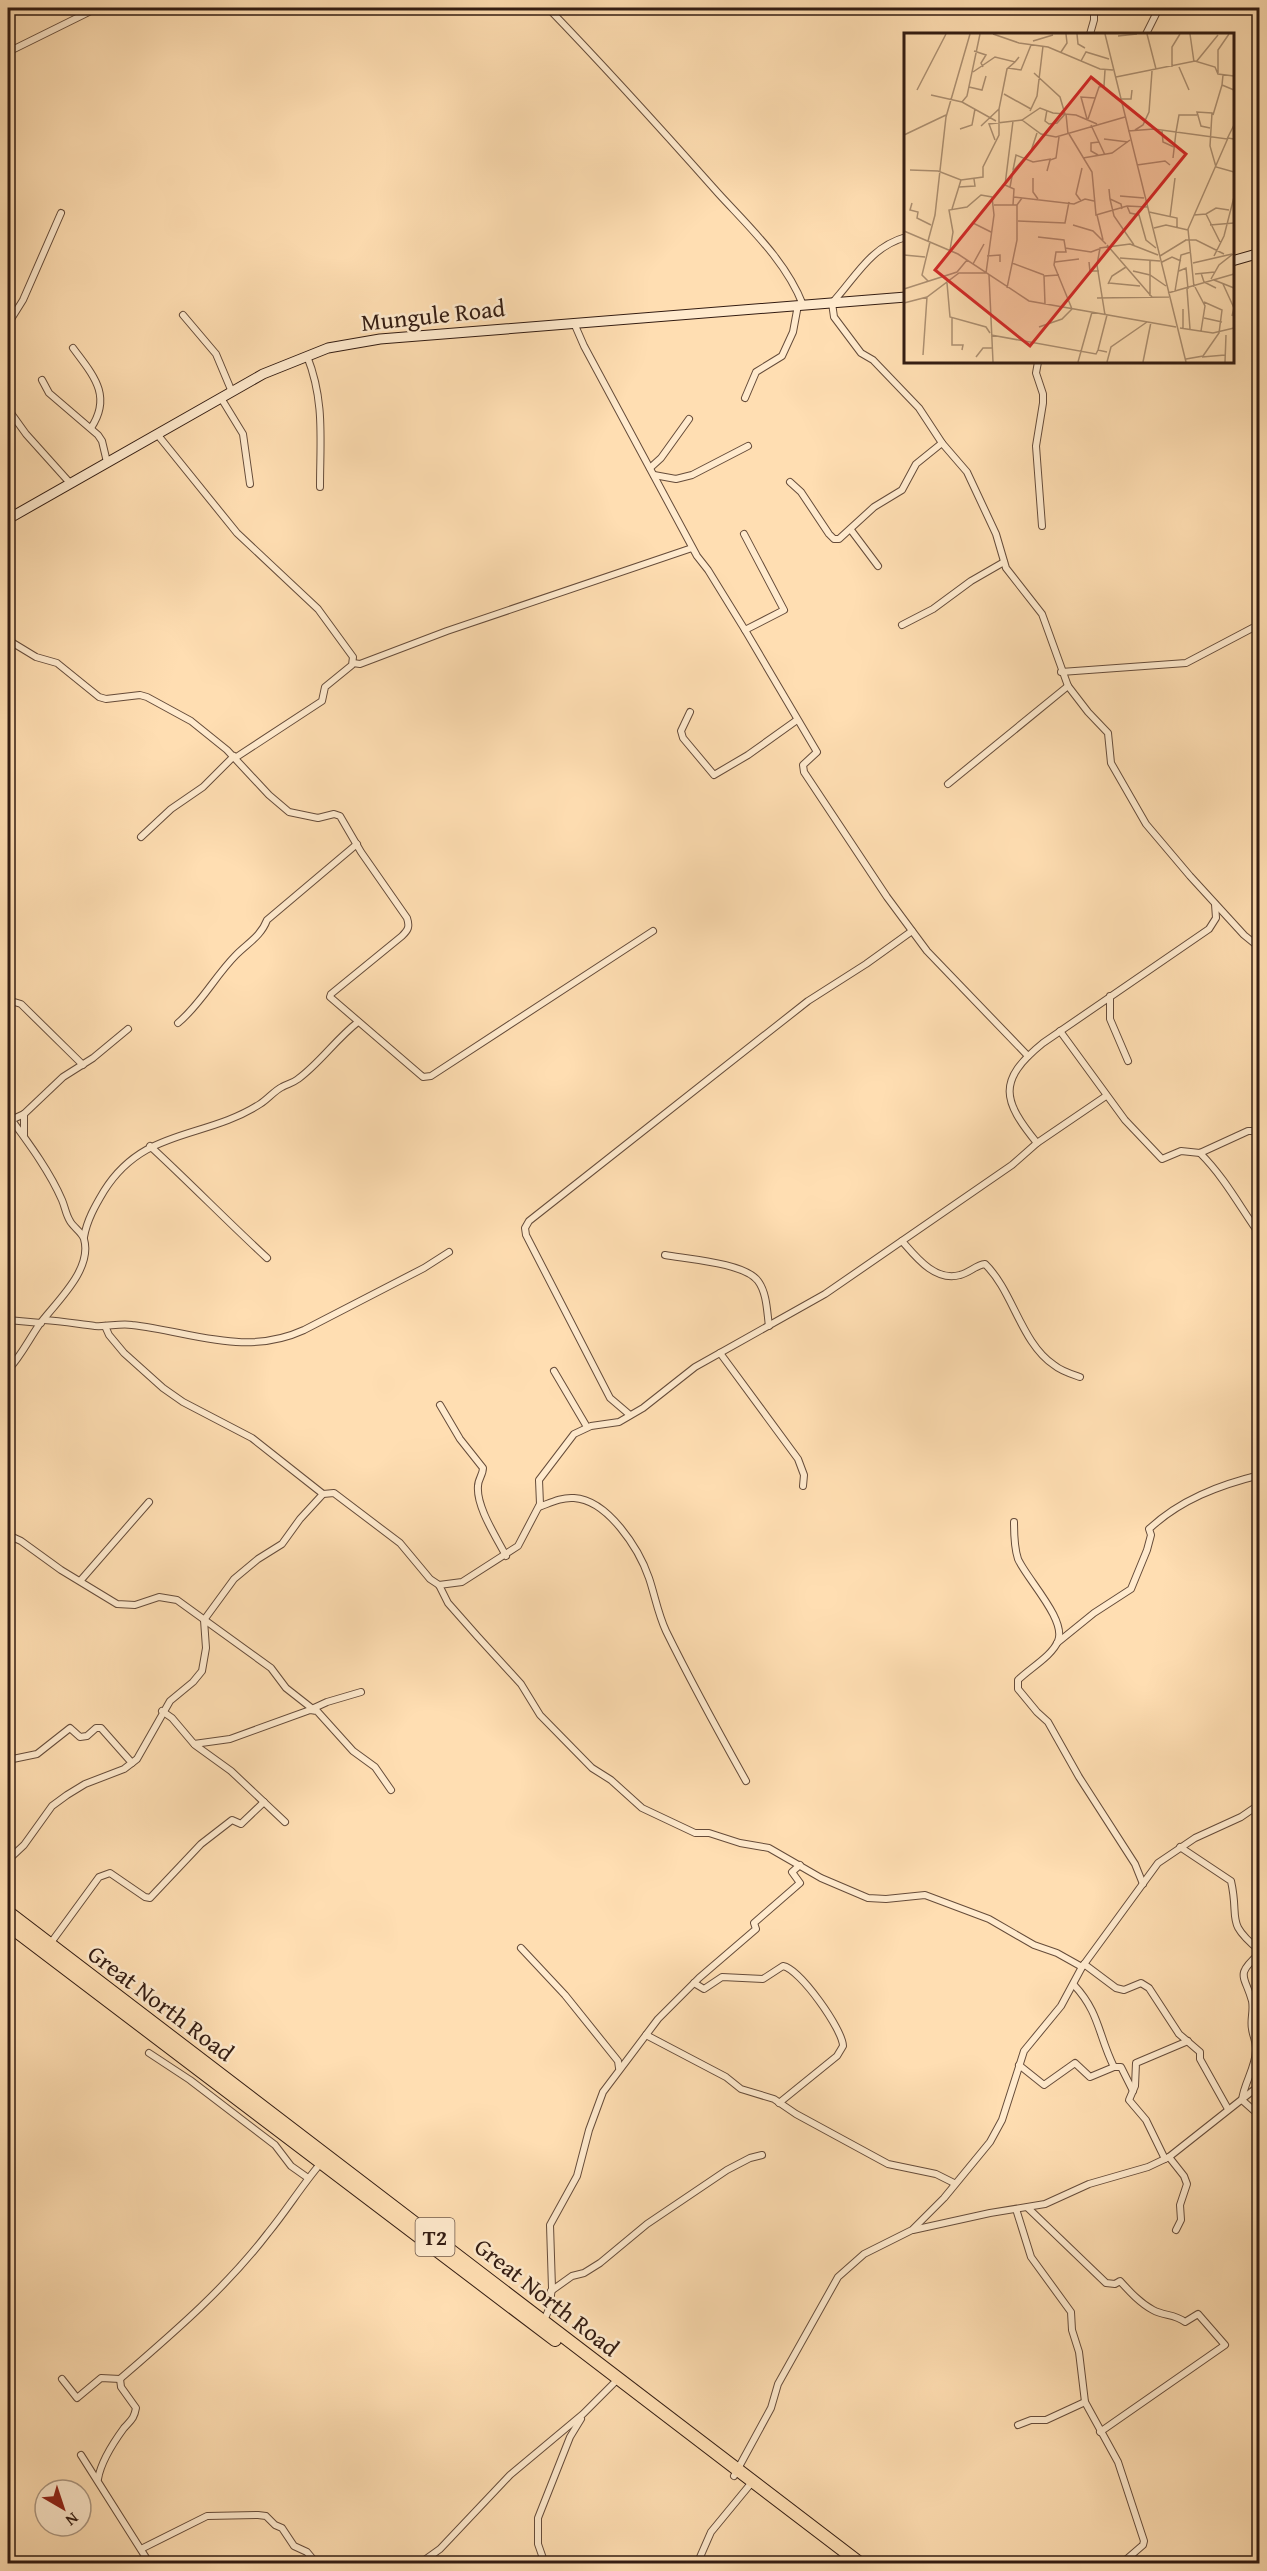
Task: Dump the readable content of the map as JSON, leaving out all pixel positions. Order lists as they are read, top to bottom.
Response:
{
  "streets": {
    "highway": ["Great North Road", "T2"],
    "street": ["Mungule Road"]
  },
  "north": "bottom right"
}
